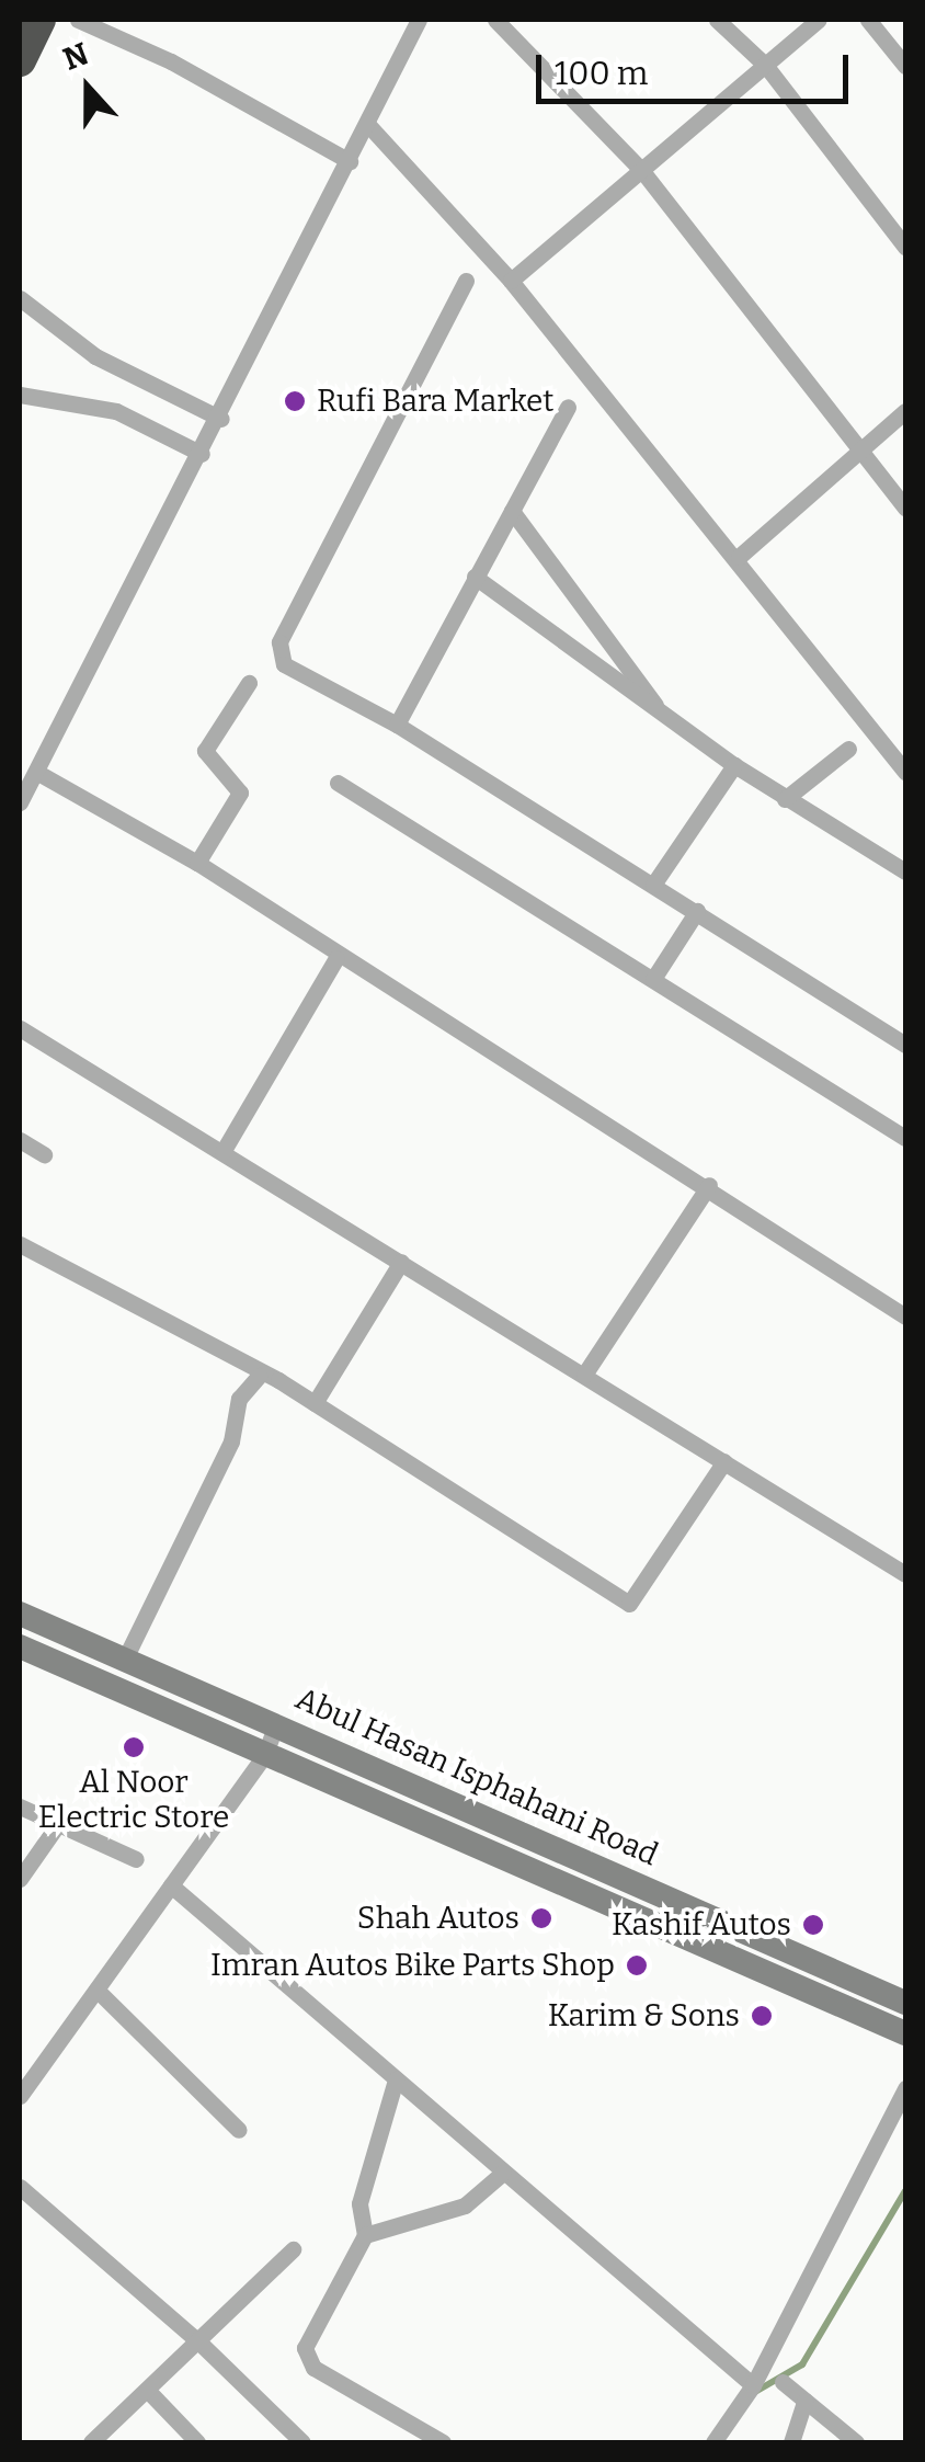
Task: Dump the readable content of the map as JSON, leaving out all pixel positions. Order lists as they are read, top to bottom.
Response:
{
  "streets": {
    "main road": ["Abul Hasan Isphahani Road"]
  },
  "places": [
    "Rufi Bara Market",
    "Al Noor Electric Store",
    "Shah Autos",
    "Kashif Autos",
    "Imran Autos Bike Parts Shop",
    "Karim & Sons"
  ],
  "scale_bar": "100 m",
  "north": "top"
}
